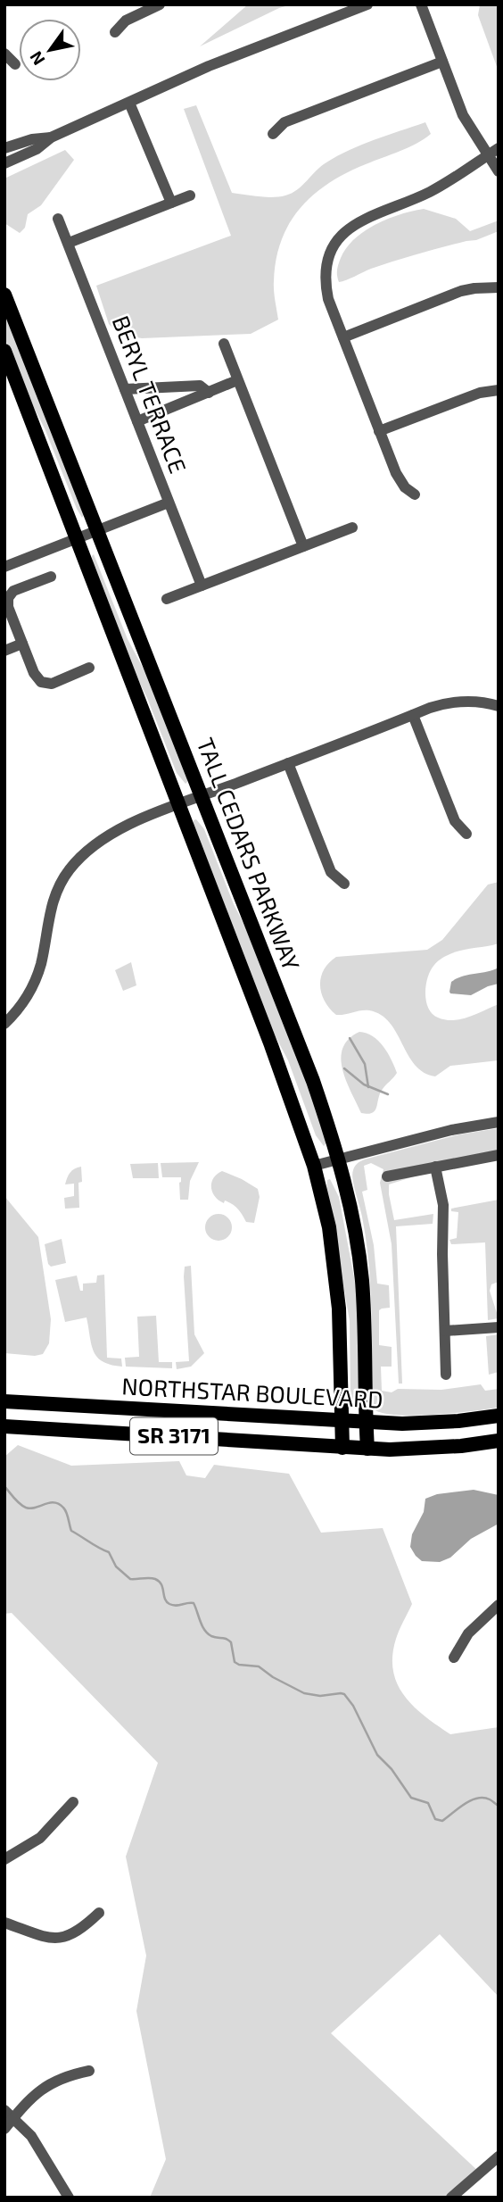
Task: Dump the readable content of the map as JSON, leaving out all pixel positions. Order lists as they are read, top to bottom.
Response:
{
  "streets": {
    "main road": ["TALL CEDARS PARKWAY", "NORTHSTAR BOULEVARD", "SR 3171"],
    "street": ["BERYL TERRACE"]
  },
  "crossings": [
    ["TALL CEDARS PARKWAY", "NORTHSTAR BOULEVARD"]
  ],
  "north": "bottom left"
}
